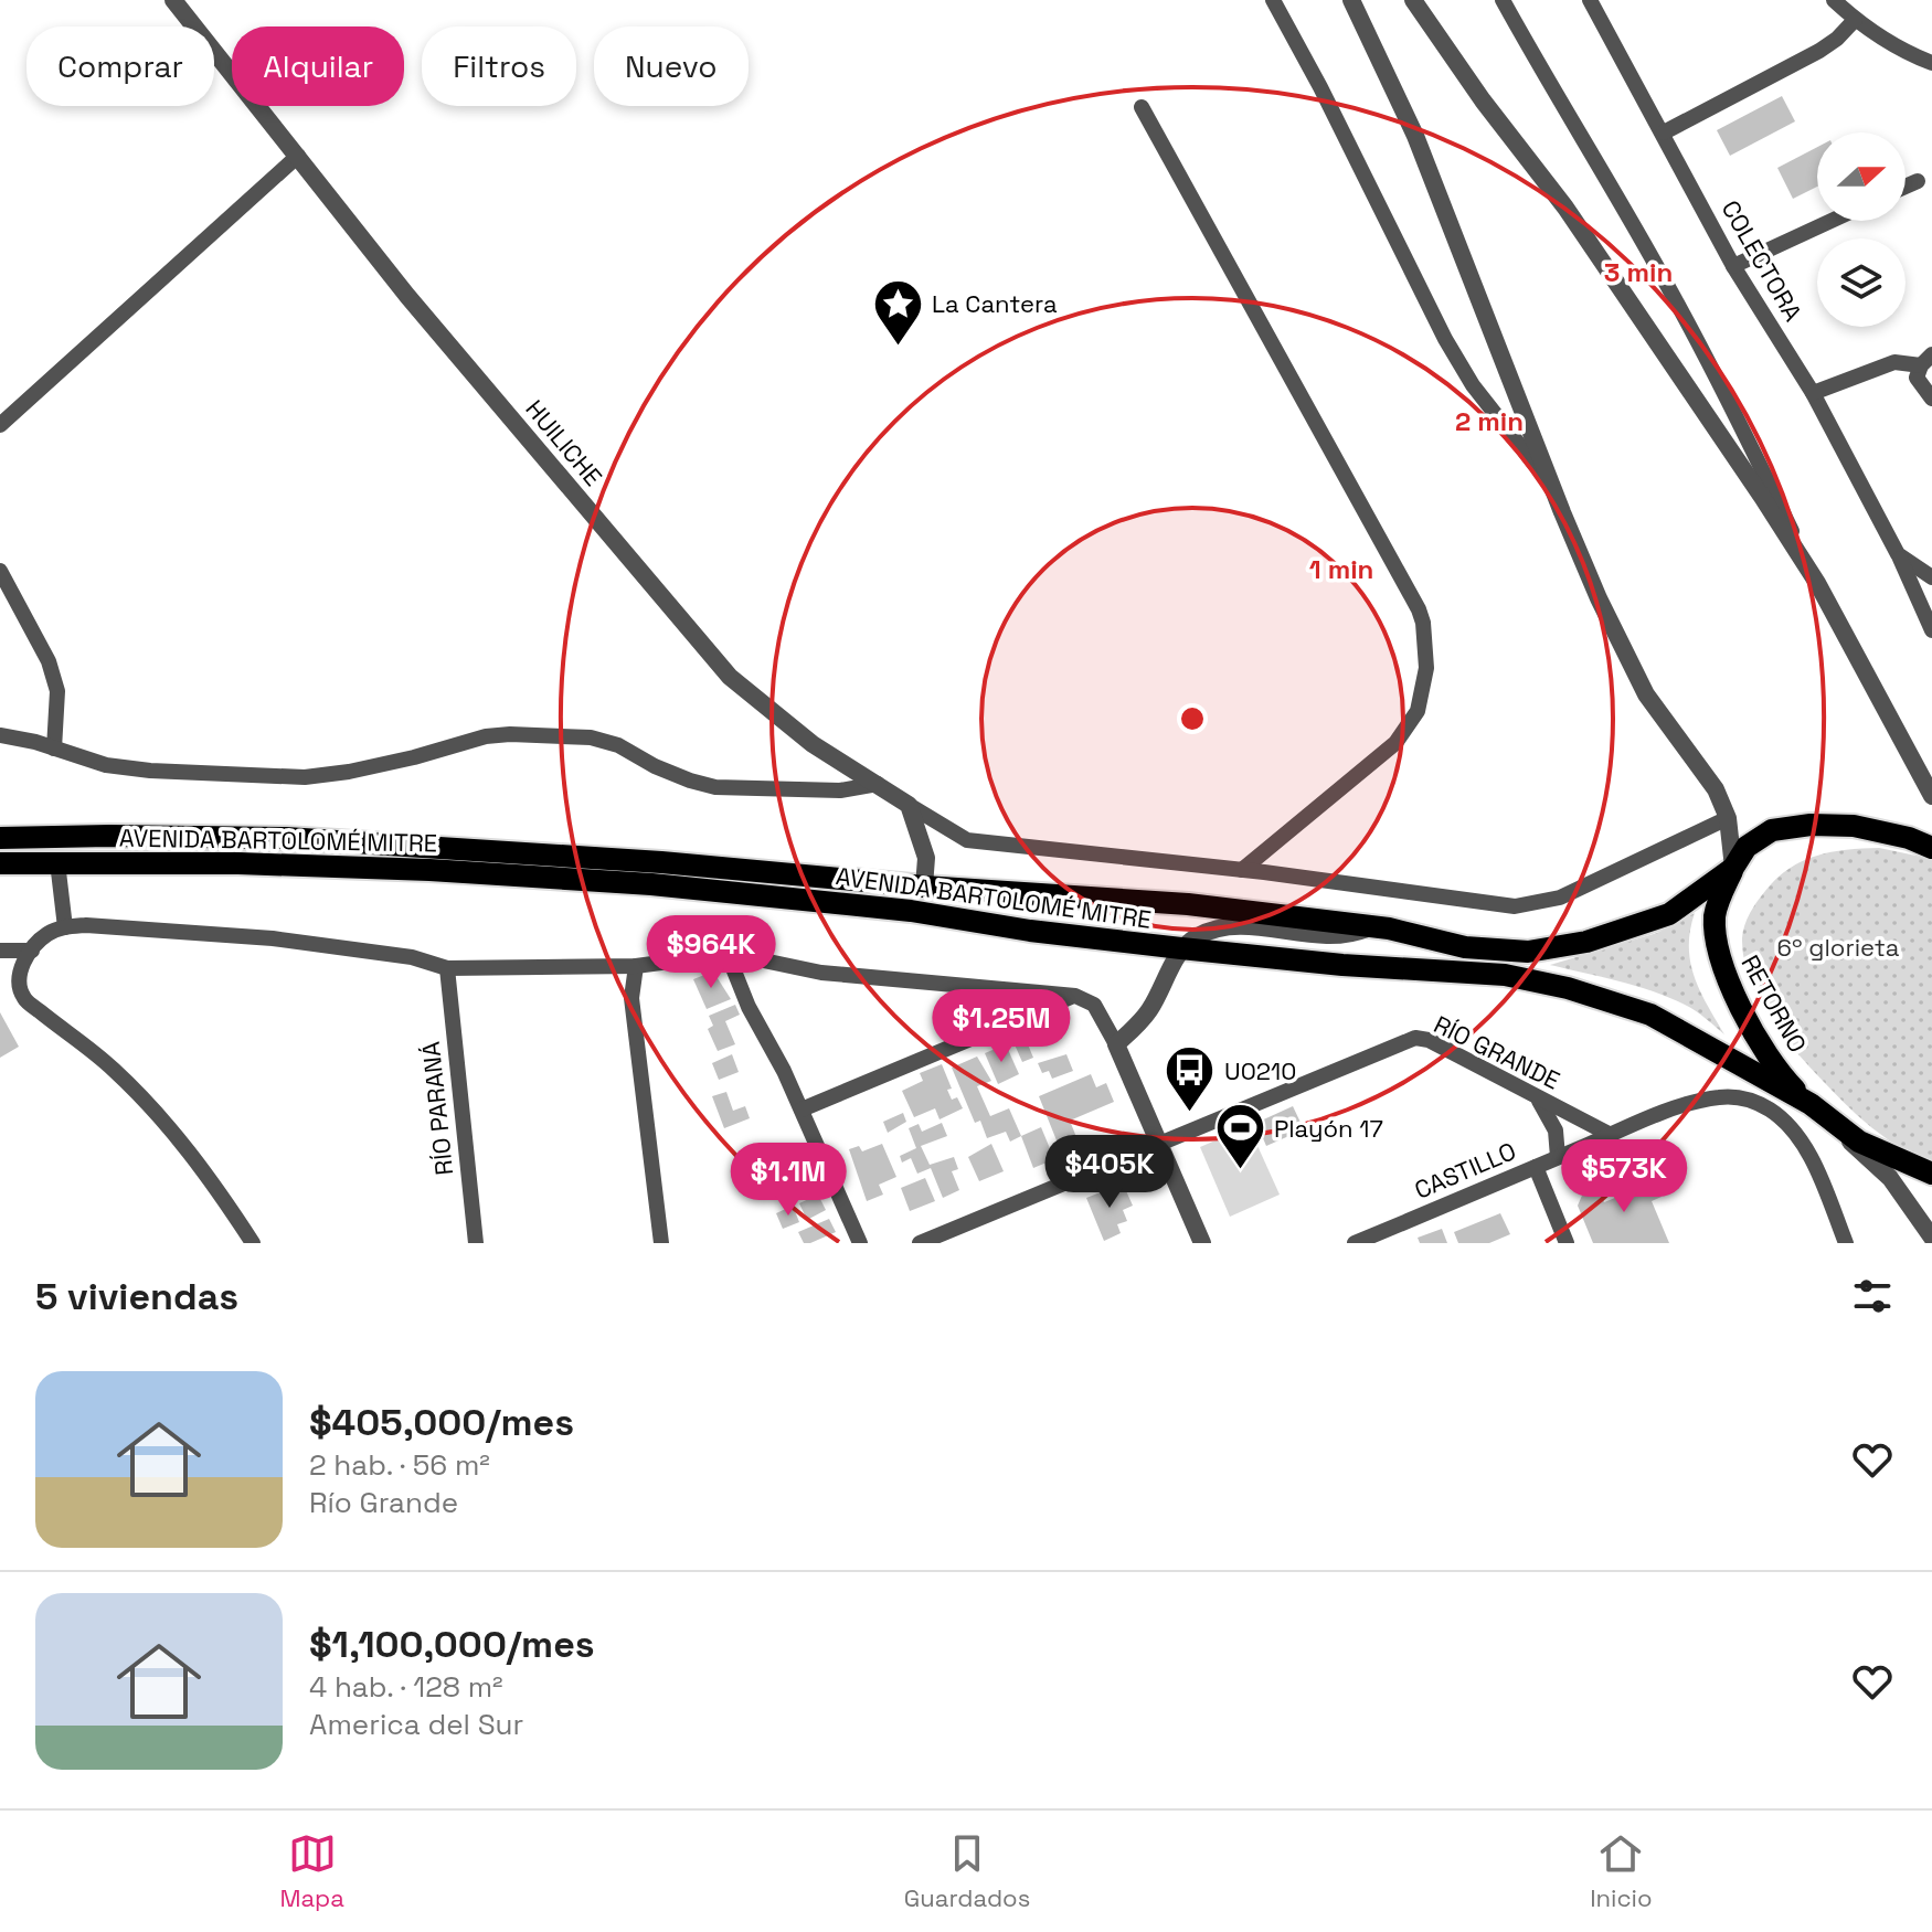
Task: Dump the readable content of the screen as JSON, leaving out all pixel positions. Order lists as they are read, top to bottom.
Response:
{
  "streets": {
    "main road": ["AVENIDA BARTOLOMÉ MITRE", "RETORNO"],
    "street": [
      "COLECTORA",
      "HUILICHE",
      "RÍO GRANDE",
      "RÍO PARANÁ",
      "CASTILLO"
    ]
  },
  "crossings": [
    ["AVENIDA BARTOLOMÉ MITRE", "RETORNO"],
    ["RÍO GRANDE", "CASTILLO"]
  ],
  "parks": ["6º glorieta"],
  "places": {
    "place": ["La Cantera"],
    "bus stop": ["U0210"],
    "sports": ["Playón 17"]
  },
  "north": "right",
  "page": {
    "chip": [
      "Comprar",
      "Alquilar",
      "Filtros",
      "Nuevo"
    ],
    "price": [
      "$964K",
      "$1.25M",
      "$405K",
      "$573K",
      "$1.1M"
    ],
    "heading": "5 viviendas",
    "list": [
      {
        "name": "$405,000/mes",
        "note": "2 hab. · 56 m² · Río Grande"
      },
      {
        "name": "$1,100,000/mes",
        "note": "4 hab. · 128 m² · America del Sur"
      }
    ],
    "tabs": ["Mapa", "Guardados", "Inicio"]
  },
  "rings": ["3 min", "2 min", "1 min"]
}
